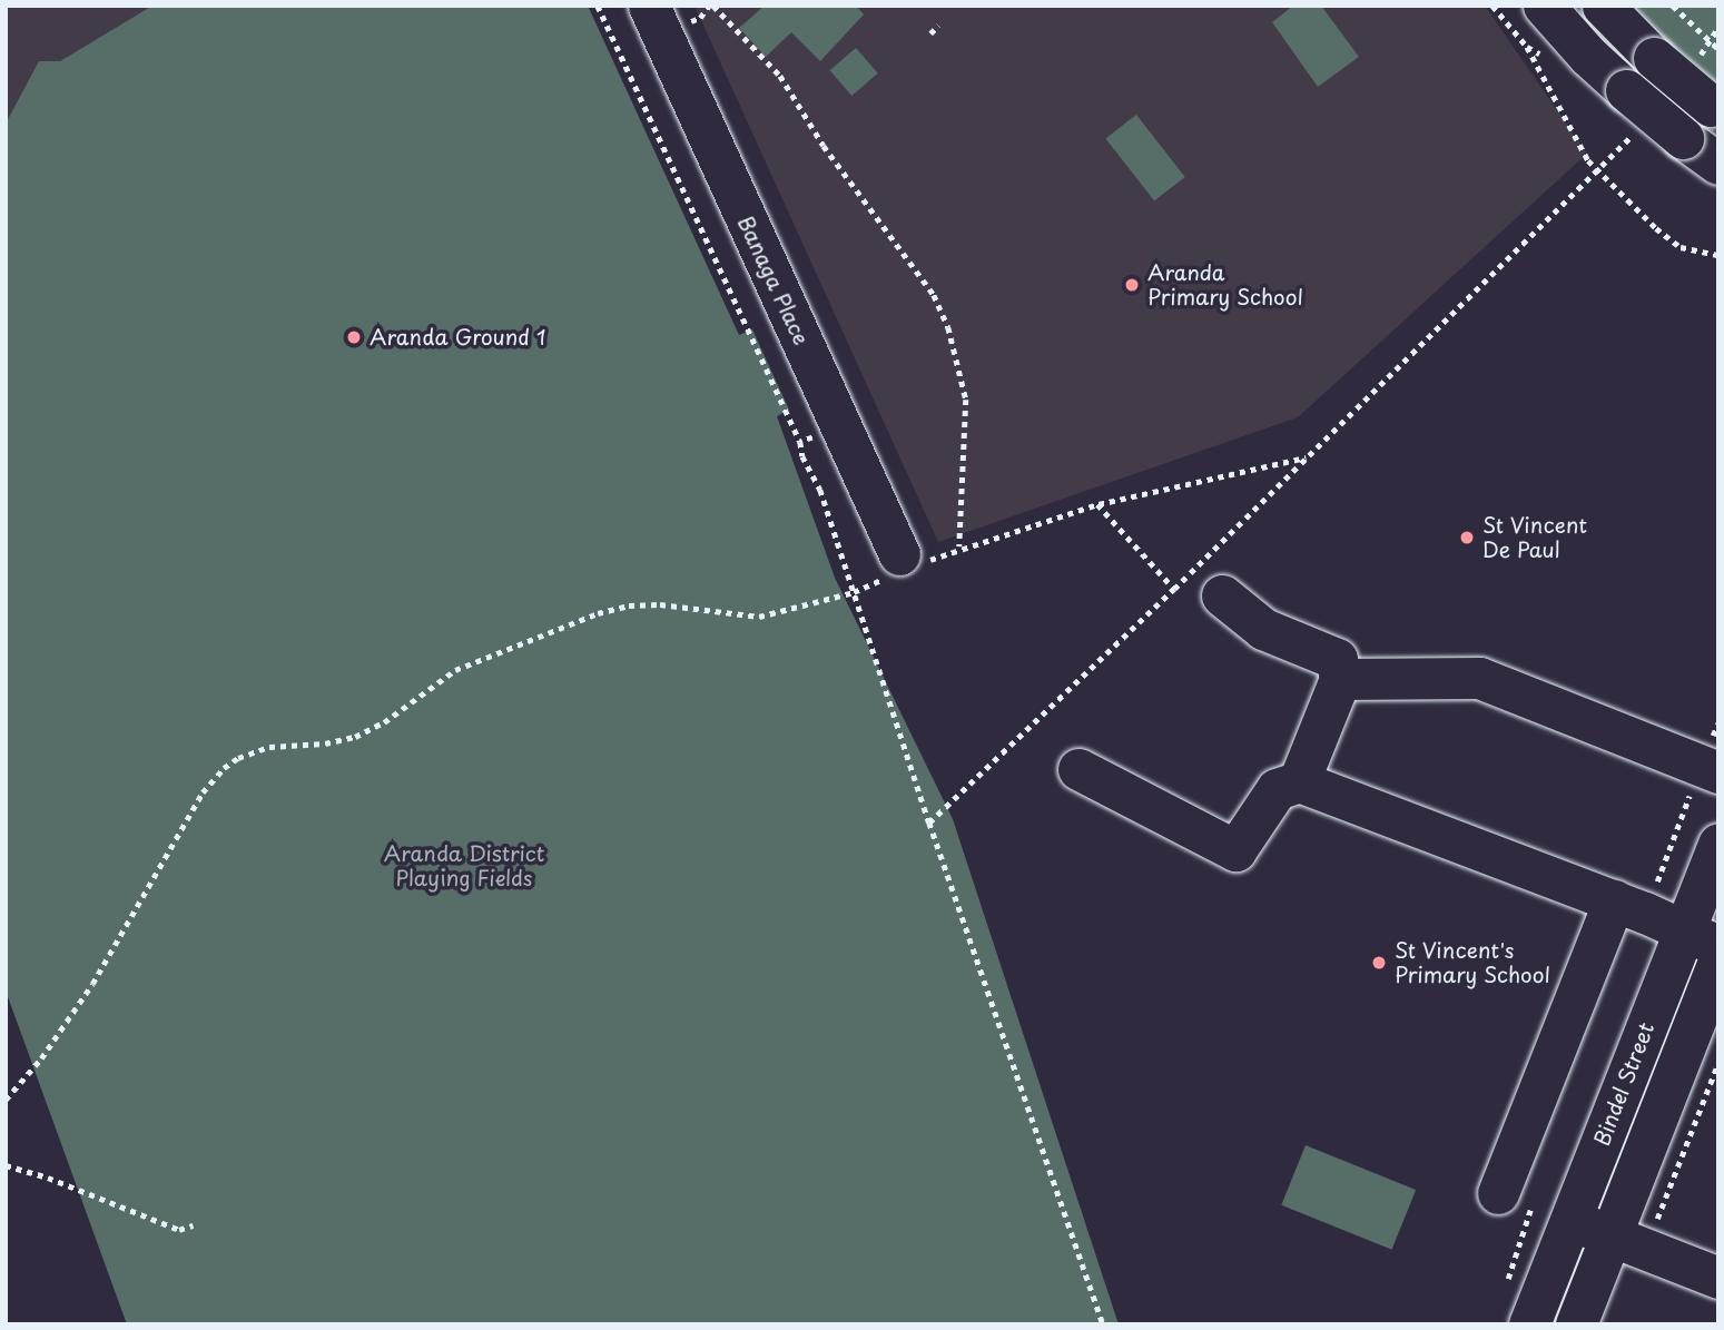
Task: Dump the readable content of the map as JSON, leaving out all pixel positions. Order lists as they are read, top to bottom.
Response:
{
  "streets": {
    "street": ["Banaga Place", "Bindel Street"]
  },
  "parks": ["Aranda District Playing Fields"],
  "places": [
    "Aranda Primary School",
    "Aranda Ground 1",
    "St Vincent De Paul",
    "St Vincent's Primary School"
  ]
}
